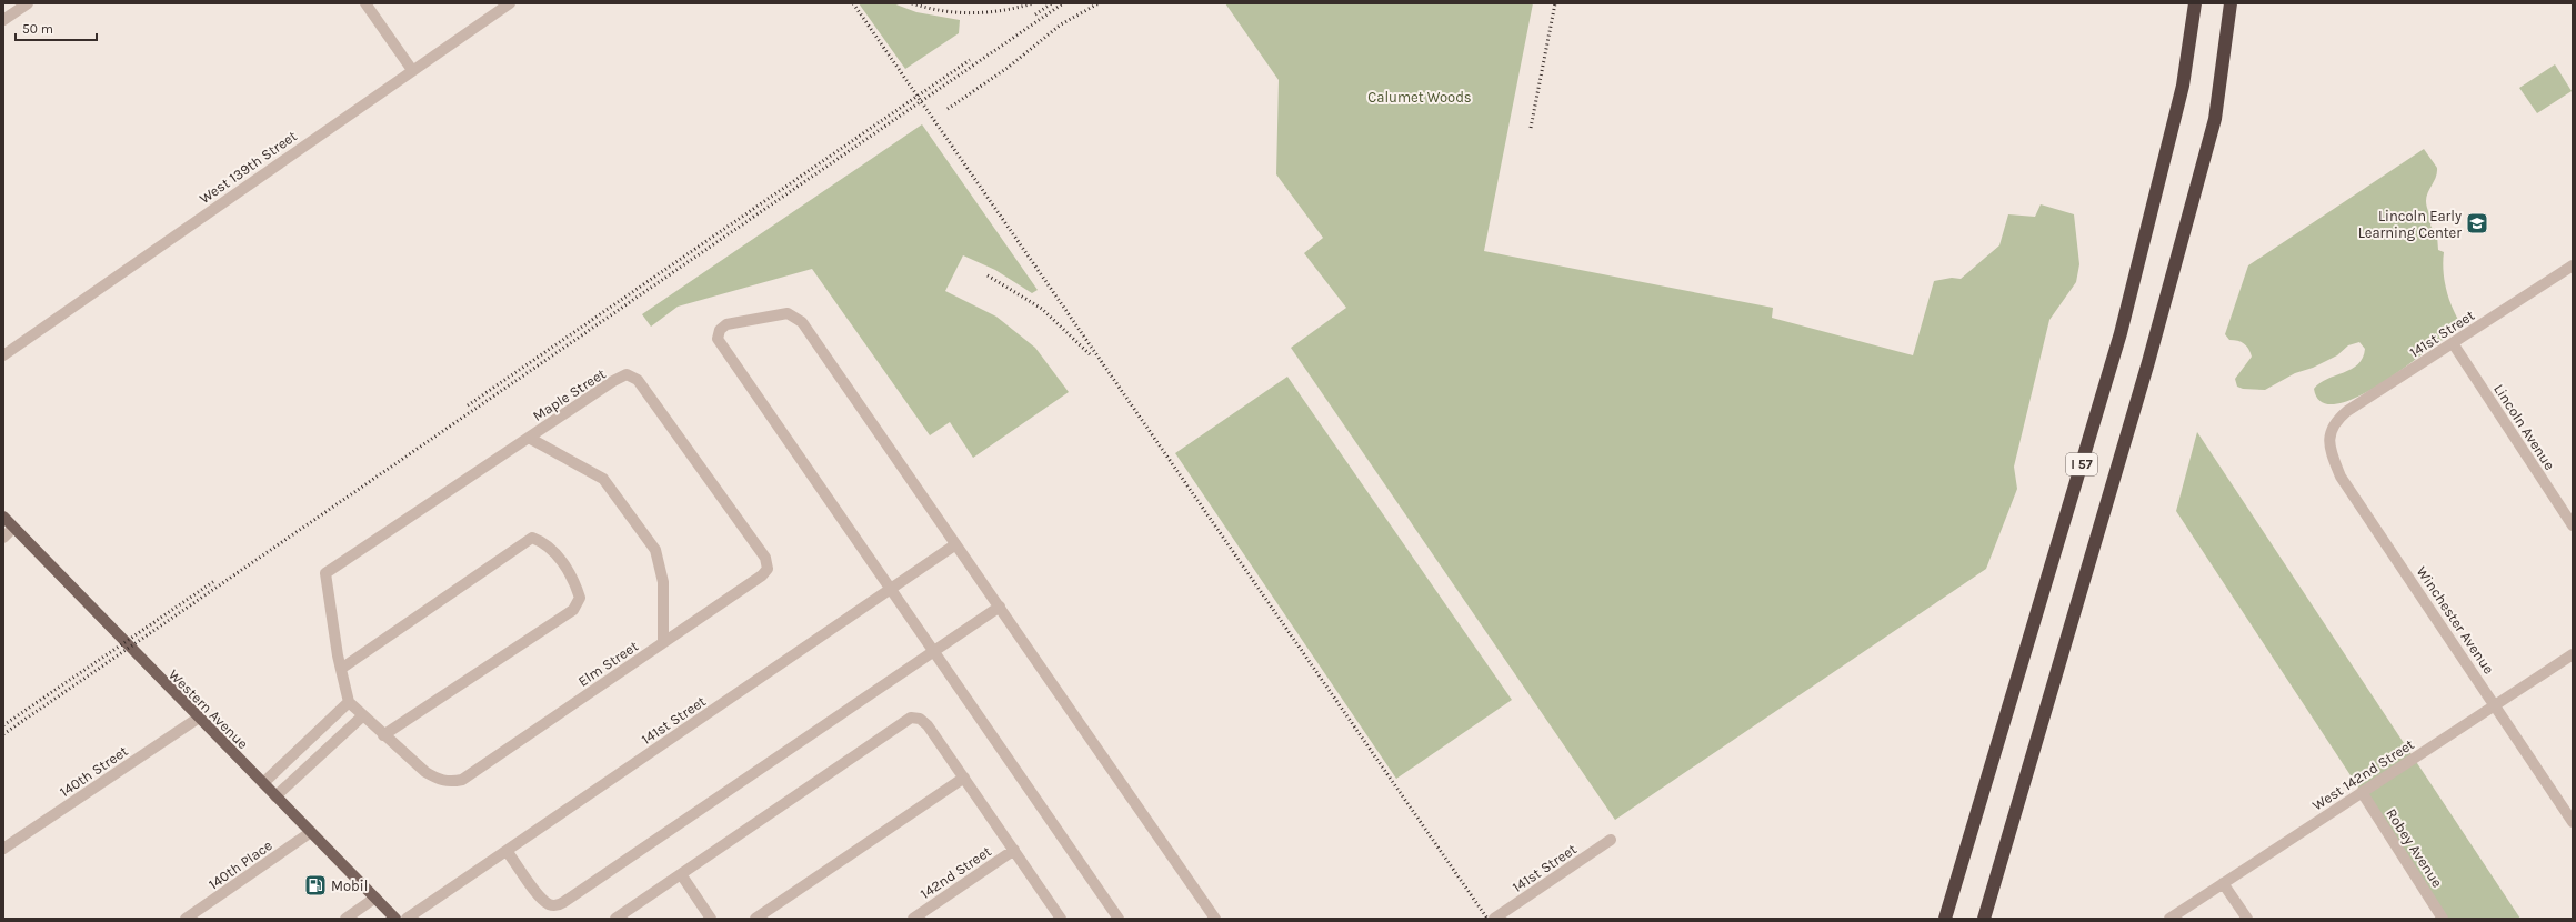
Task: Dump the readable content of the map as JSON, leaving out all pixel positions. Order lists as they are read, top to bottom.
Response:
{
  "streets": {
    "highway": ["I 57"],
    "main road": ["Western Avenue"],
    "street": [
      "West 139th Street",
      "141st Street",
      "Maple Street",
      "Lincoln Avenue",
      "Winchester Avenue",
      "Elm Street",
      "140th Street",
      "West 142nd Street",
      "Robey Avenue",
      "140th Place",
      "142nd Street"
    ]
  },
  "crossings": [
    ["141st Street", "Lincoln Avenue"],
    ["141st Street", "Winchester Avenue"],
    ["Maple Street", "Elm Street"],
    ["Winchester Avenue", "West 142nd Street"],
    ["Western Avenue", "140th Street"],
    ["Western Avenue", "140th Place"],
    ["West 142nd Street", "Robey Avenue"]
  ],
  "parks": ["Calumet Woods"],
  "places": {
    "school or university": ["Lincoln Early Learning Center"],
    "fuel station": ["Mobil"]
  },
  "scale_bar": "50 m"
}
